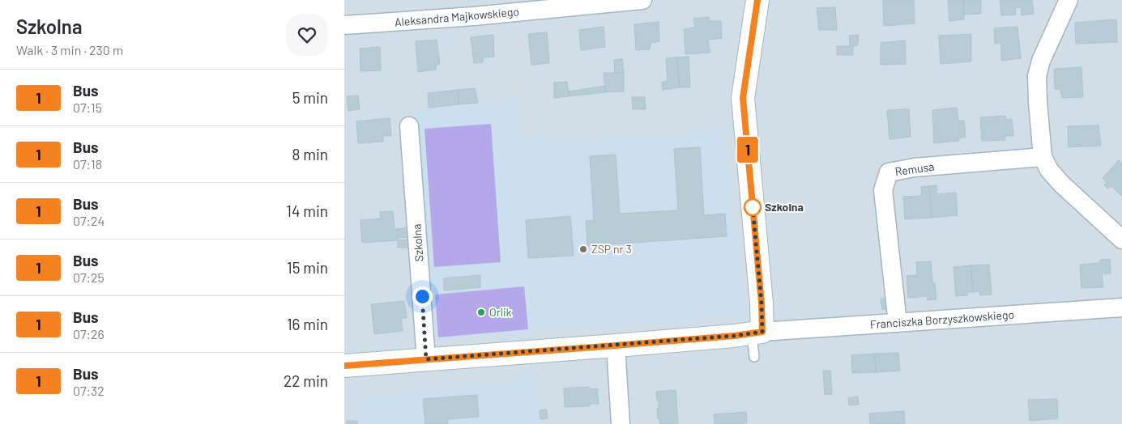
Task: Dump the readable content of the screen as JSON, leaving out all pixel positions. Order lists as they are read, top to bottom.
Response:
{
  "streets": {
    "street": [
      "Aleksandra Majkowskiego",
      "Remusa",
      "Szkolna",
      "Franciszka Borzyszkowskiego"
    ]
  },
  "crossings": [
    ["Remusa", "Franciszka Borzyszkowskiego"]
  ],
  "places": ["Szkolna", "ZSP nr 3", "Orlik"],
  "lines": ["bus line 1"],
  "page": {
    "heading": ["Szkolna", "Walk · 3 min · 230 m"],
    "on_map": "1",
    "list": [
      {
        "mark": "1",
        "name": "Bus",
        "note": "07:15",
        "value": "5 min"
      },
      {
        "mark": "1",
        "name": "Bus",
        "note": "07:18",
        "value": "8 min"
      },
      {
        "mark": "1",
        "name": "Bus",
        "note": "07:24",
        "value": "14 min"
      },
      {
        "mark": "1",
        "name": "Bus",
        "note": "07:25",
        "value": "15 min"
      },
      {
        "mark": "1",
        "name": "Bus",
        "note": "07:26",
        "value": "16 min"
      },
      {
        "mark": "1",
        "name": "Bus",
        "note": "07:32",
        "value": "22 min"
      }
    ]
  }
}
